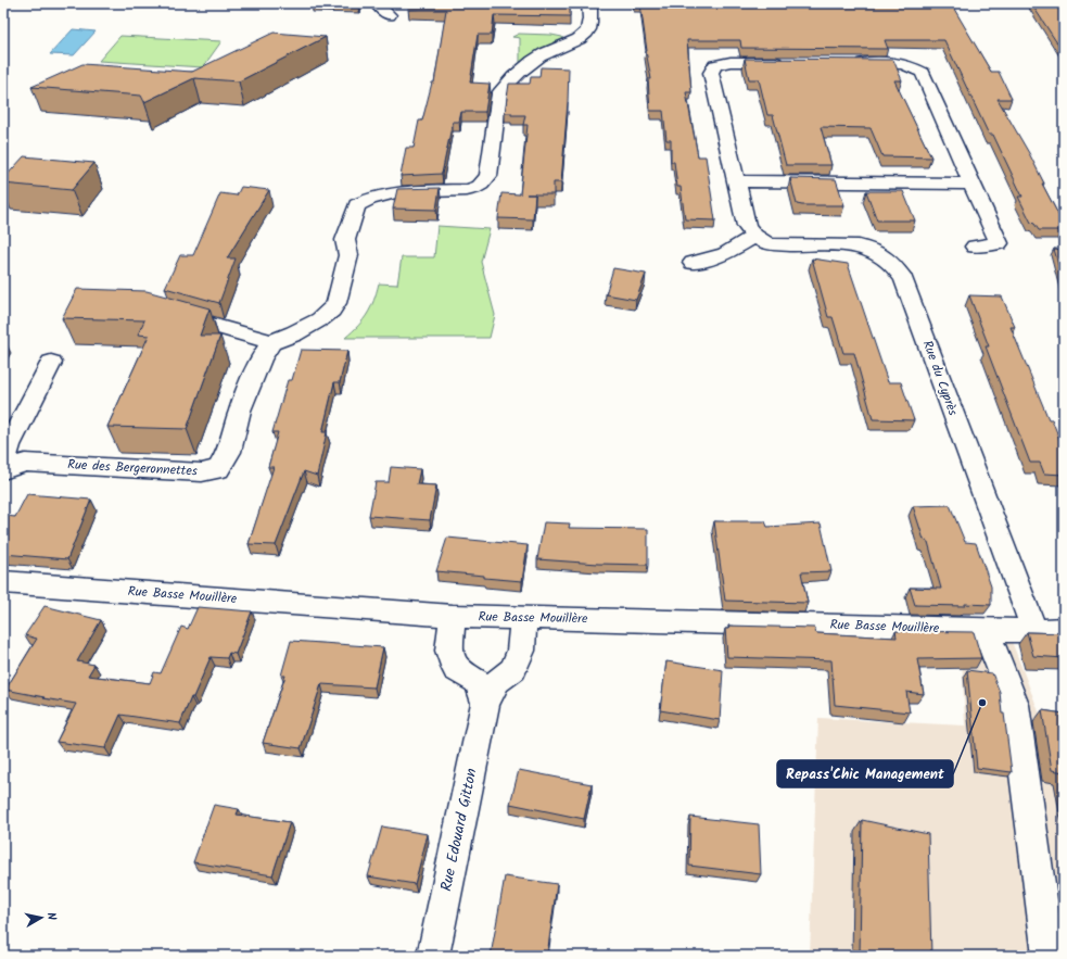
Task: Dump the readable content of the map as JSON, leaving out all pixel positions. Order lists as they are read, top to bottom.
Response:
{
  "streets": {
    "street": [
      "Rue du Cyprès",
      "Rue des Bergeronnettes",
      "Rue Basse Mouillère",
      "Rue Edouard Gitton"
    ]
  },
  "crossings": [
    ["Rue du Cyprès", "Rue Basse Mouillère"],
    ["Rue Basse Mouillère", "Rue Edouard Gitton"]
  ],
  "places": ["Repass'Chic Management"],
  "north": "right"
}
